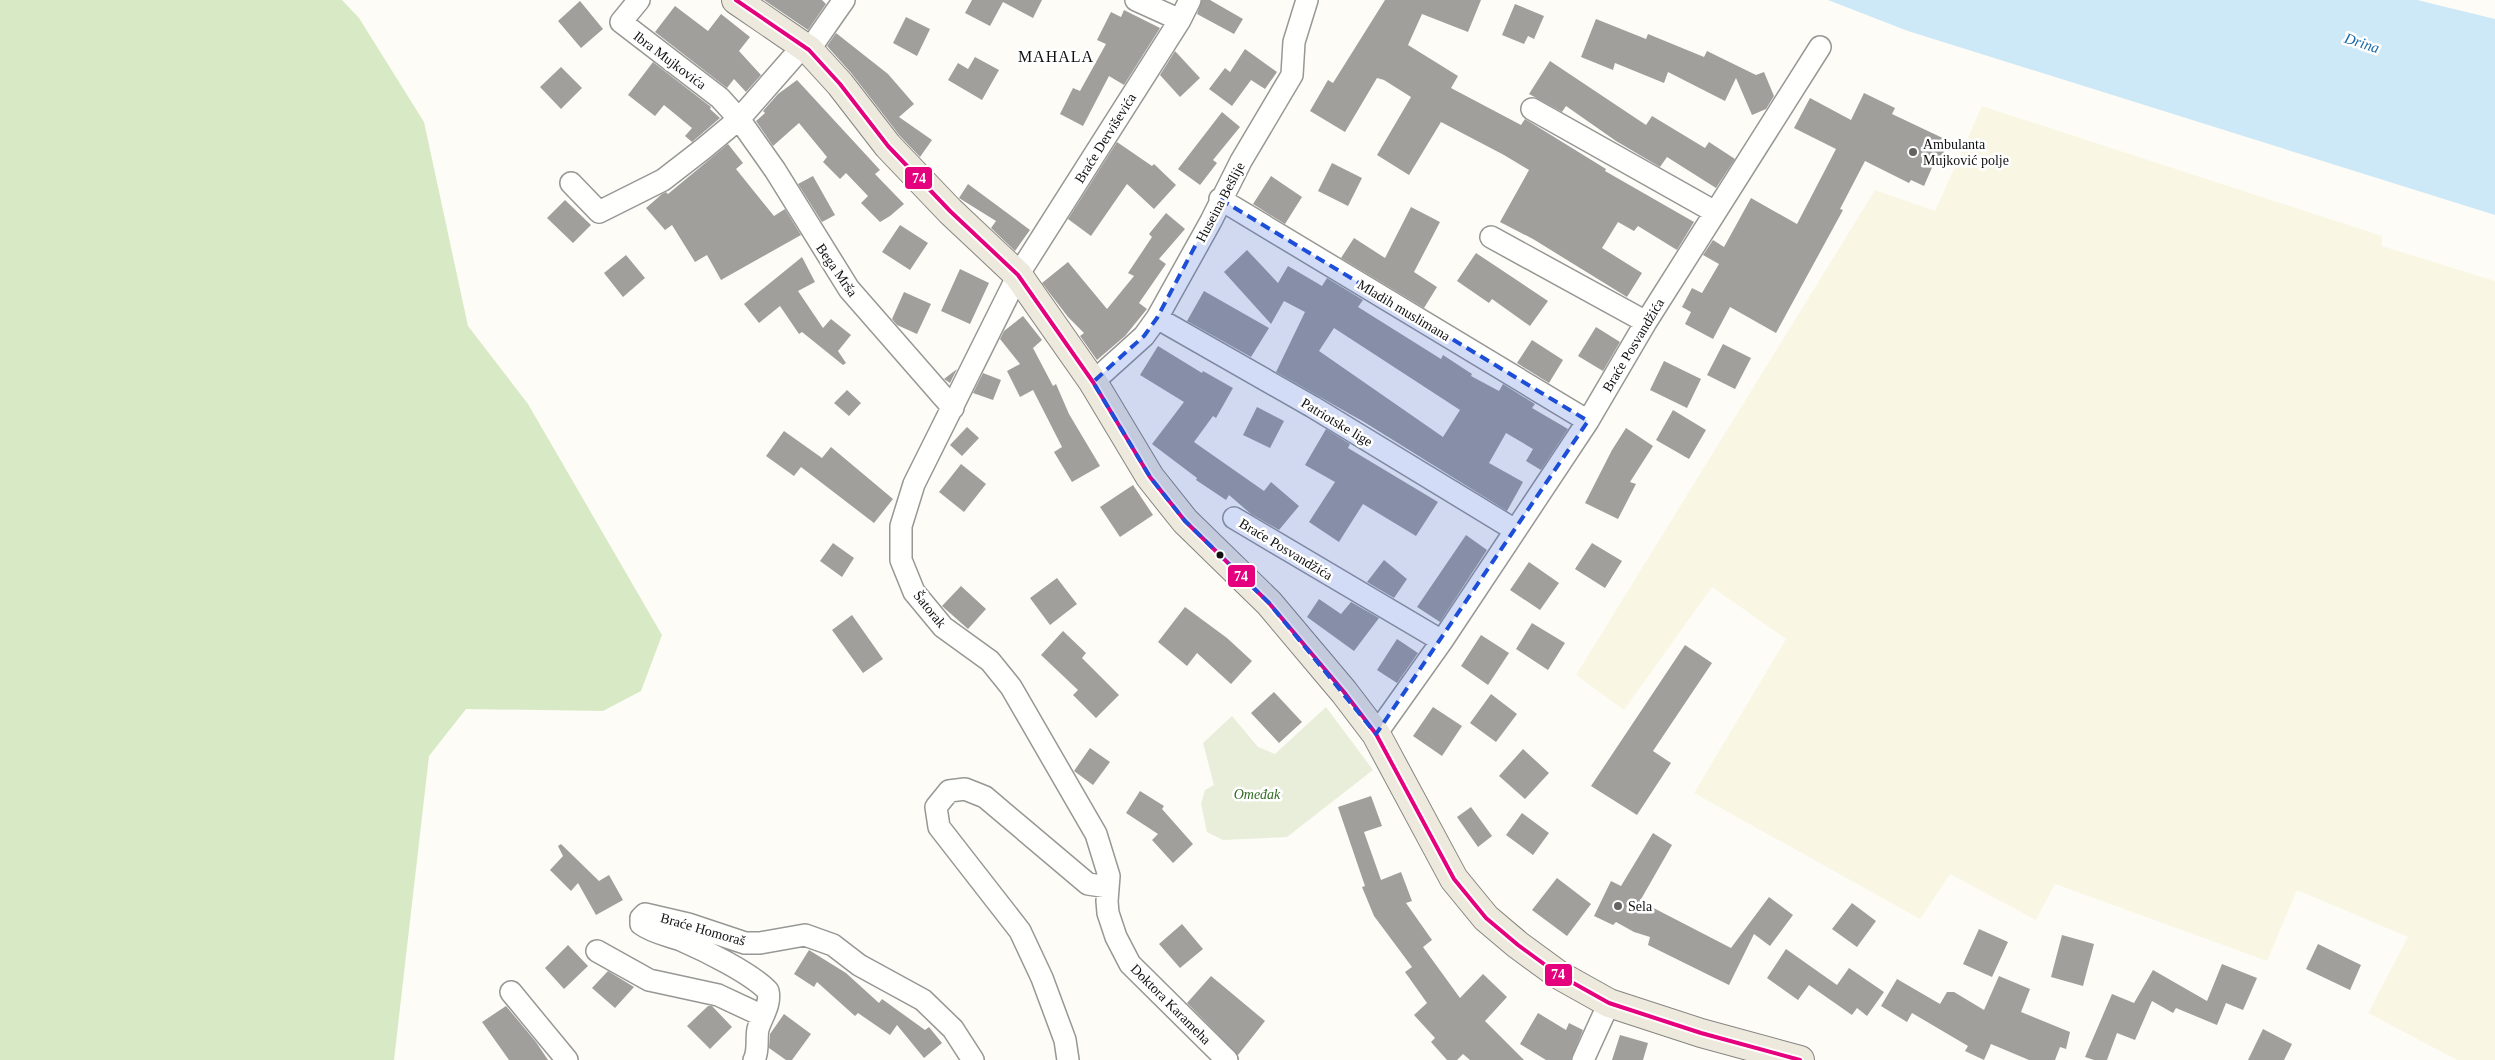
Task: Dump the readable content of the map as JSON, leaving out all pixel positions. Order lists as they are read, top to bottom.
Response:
{
  "streets": {
    "street": [
      "Ibra Mujkovića",
      "Braće Derviševića",
      "Huseina Bešlije",
      "Bega Mrša",
      "Mladih muslimana",
      "Braće Posvandžića",
      "Patriotske lige",
      "Šatorak",
      "Braće Homoraš",
      "Doktora Karameha"
    ]
  },
  "crossings": [
    ["Ibra Mujkovića", "Bega Mrša"],
    ["Braće Derviševića", "Šatorak"],
    ["Huseina Bešlije", "Mladih muslimana"],
    ["Huseina Bešlije", "Patriotske lige"],
    ["Bega Mrša", "Šatorak"],
    ["Mladih muslimana", "Braće Posvandžića"],
    ["Braće Posvandžića", "Patriotske lige"],
    ["Šatorak", "Doktora Karameha"]
  ],
  "districts": ["MAHALA"],
  "water": ["Drina"],
  "parks": ["Omeđak"],
  "places": ["Ambulanta Mujković polje", "Sela"],
  "lines": ["transit line 74"]
}
